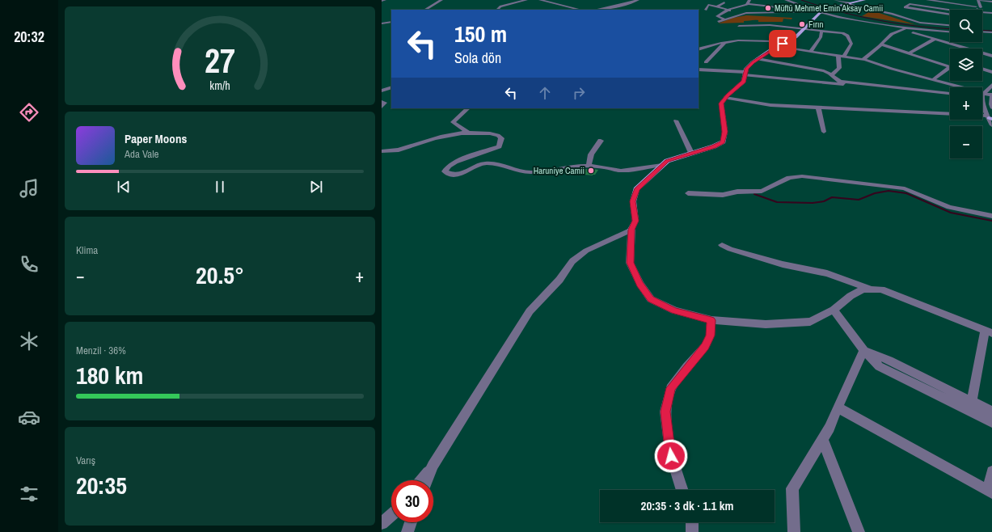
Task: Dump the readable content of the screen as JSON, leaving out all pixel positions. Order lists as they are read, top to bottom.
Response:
{
  "places": ["Müftü Mehmet Emin Aksay Camii", "Fırın", "Haruniye Camii"],
  "page": {
    "tabs": "20:32",
    "map_buttons": ["+", "−"],
    "turn": ["150 m", "Sola dön"],
    "song": ["Paper Moons", "Ada Vale"],
    "tile": [
      "Klima",
      ["Menzil · 36%", "180 km"],
      ["Varış", "20:35"]
    ],
    "heat": ["−", "20.5°", "+"],
    "limit": "30",
    "trip": "20:35 · 3 dk · 1.1 km",
    "gauge": ["27", "km/h"]
  }
}
